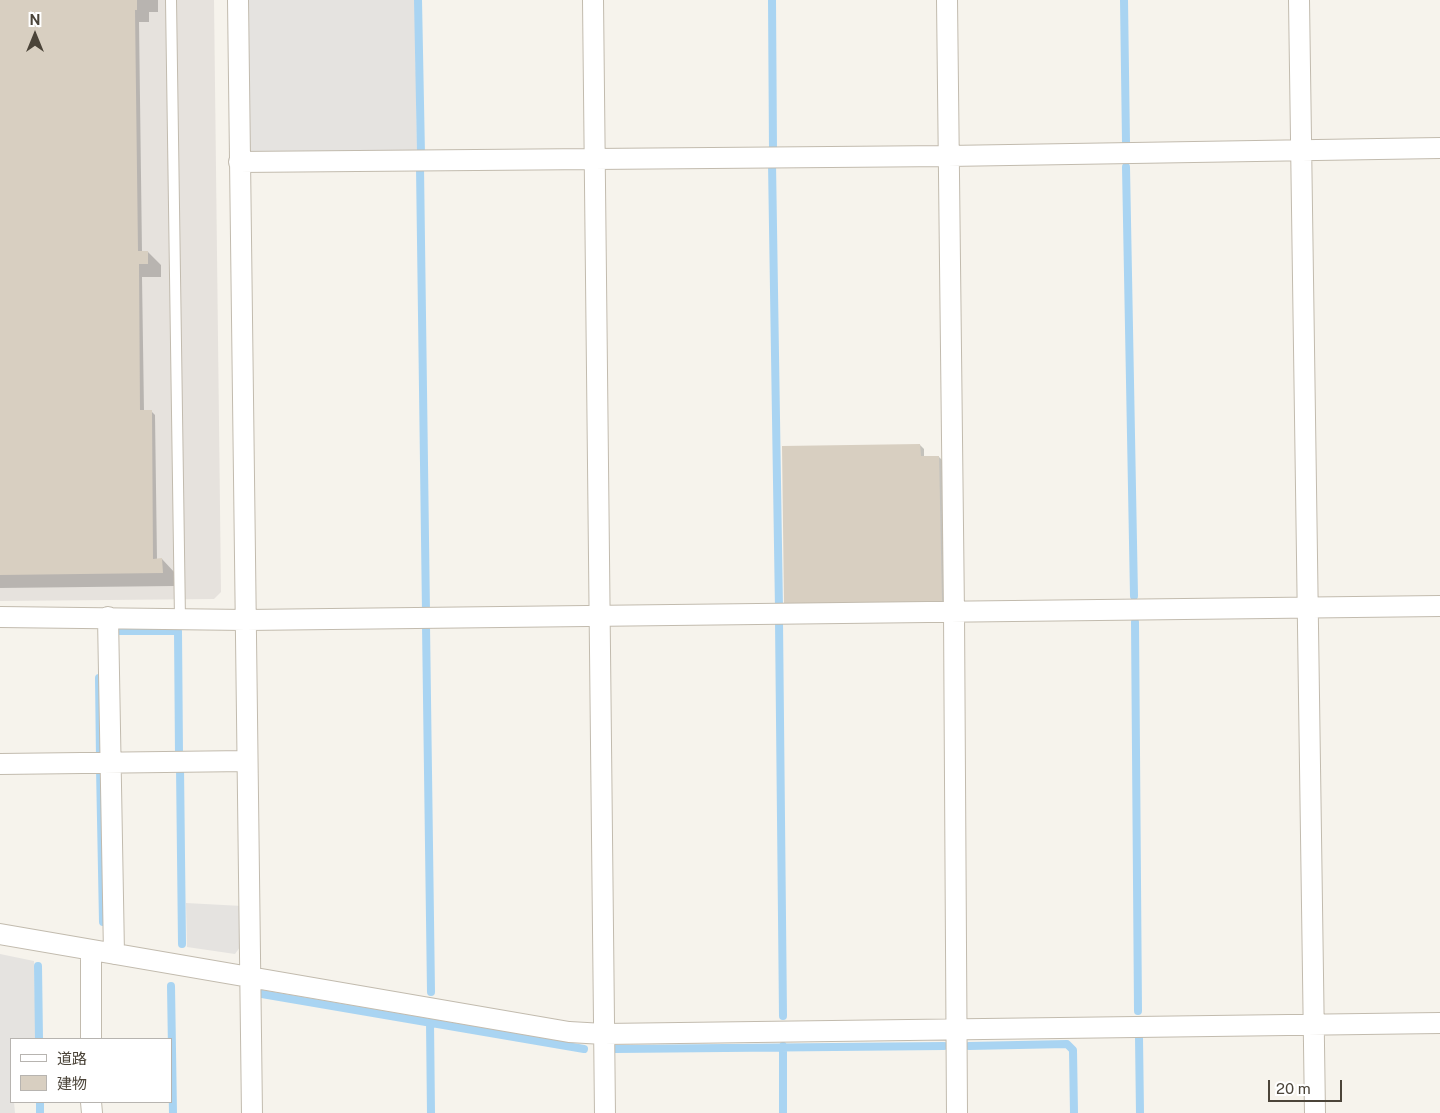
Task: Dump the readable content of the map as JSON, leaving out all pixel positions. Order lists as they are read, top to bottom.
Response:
{
  "legend": ["道路", "建物"],
  "scale_bar": "20 m",
  "north": "top"
}
